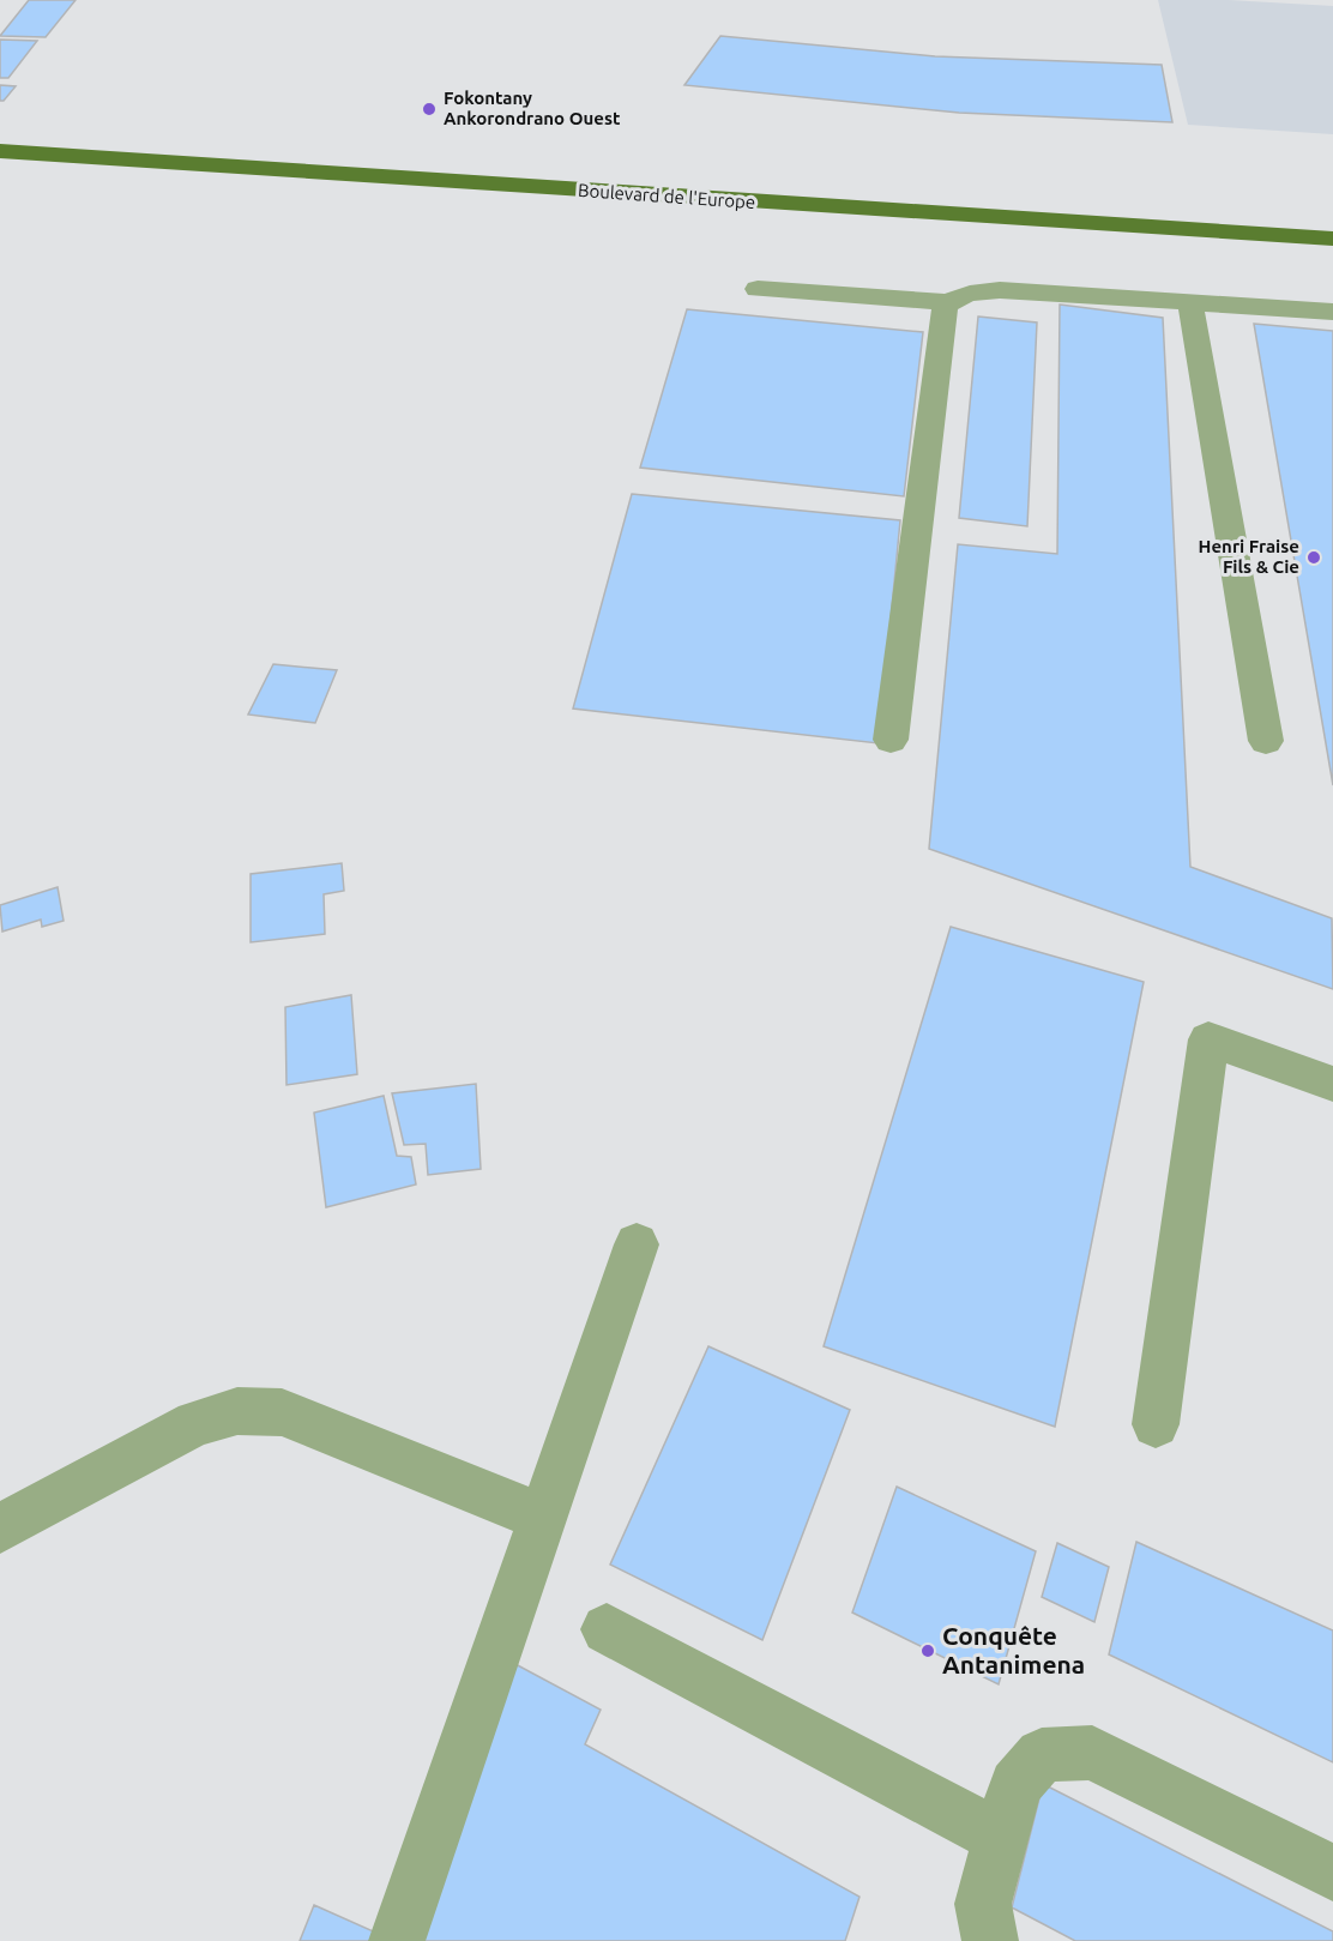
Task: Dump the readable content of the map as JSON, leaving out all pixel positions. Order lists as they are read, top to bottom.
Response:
{
  "streets": {
    "main road": ["Boulevard de l'Europe"]
  },
  "places": ["Fokontany Ankorondrano Ouest", "Henri Fraise Fils & Cie", "Conquête Antanimena"]
}
